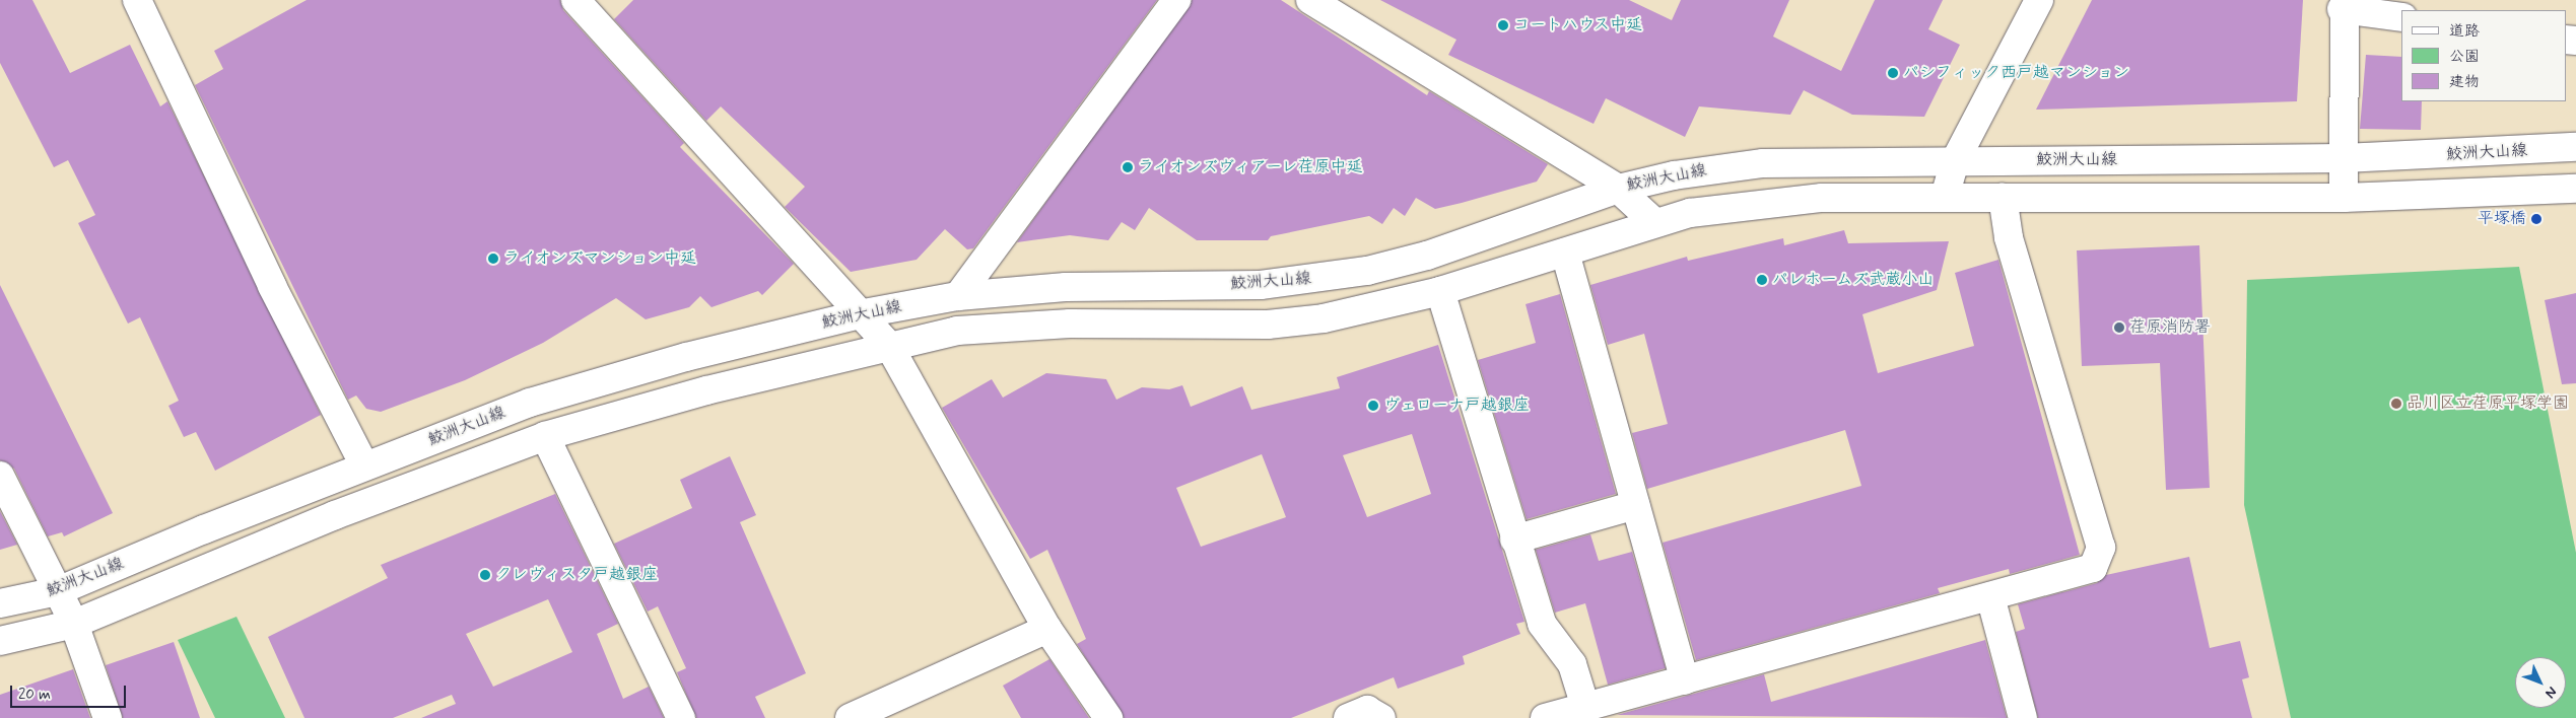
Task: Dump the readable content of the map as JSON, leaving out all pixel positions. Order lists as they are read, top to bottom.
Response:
{
  "streets": {
    "street": ["鮫洲大山線"]
  },
  "places": [
    "コートハウス中延",
    "パシフィック西戸越マンション",
    "ライオンズヴィアーレ荏原中延",
    "平塚橋",
    "ライオンズマンション中延",
    "パレホームズ武蔵小山",
    "荏原消防署",
    "品川区立荏原平塚学園",
    "ヴェローナ戸越銀座",
    "クレヴィスタ戸越銀座"
  ],
  "legend": ["道路", "公園", "建物"],
  "scale_bar": "20 m",
  "north": "bottom right"
}
